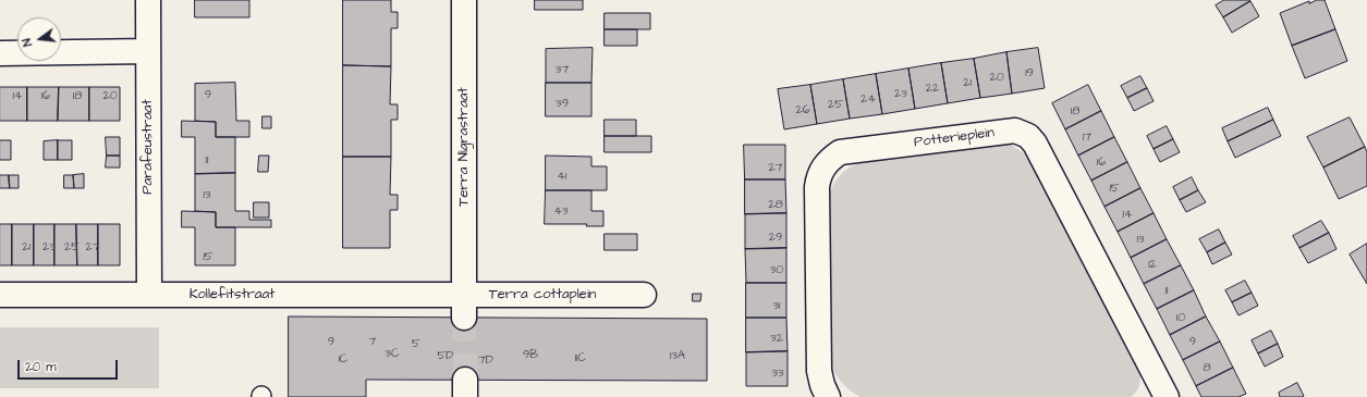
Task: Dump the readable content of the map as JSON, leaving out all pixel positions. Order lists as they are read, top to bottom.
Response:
{
  "streets": {
    "street": [
      "Potterieplein",
      "Parafeustraat",
      "Terra Nigrastraat",
      "Kollefitstraat",
      "Terra cottaplein"
    ]
  },
  "crossings": [
    ["Parafeustraat", "Kollefitstraat"],
    ["Terra Nigrastraat", "Kollefitstraat"],
    ["Terra Nigrastraat", "Terra cottaplein"],
    ["Kollefitstraat", "Terra cottaplein"]
  ],
  "house_numbers": [
    "37",
    "19",
    "20",
    "21",
    "22",
    "23",
    "9",
    "14",
    "16",
    "18",
    "20",
    "24",
    "39",
    "25",
    "26",
    "18",
    "17",
    "11",
    "16",
    "27",
    "41",
    "15",
    "13",
    "28",
    "43",
    "14",
    "29",
    "13",
    "21",
    "23",
    "25",
    "27",
    "15",
    "12",
    "30",
    "11",
    "31",
    "10",
    "32",
    "9",
    "7",
    "9",
    "5",
    "3C",
    "9B",
    "5D",
    "13A",
    "11C",
    "1C",
    "7D",
    "8",
    "33"
  ],
  "scale_bar": "20 m",
  "north": "left"
}
